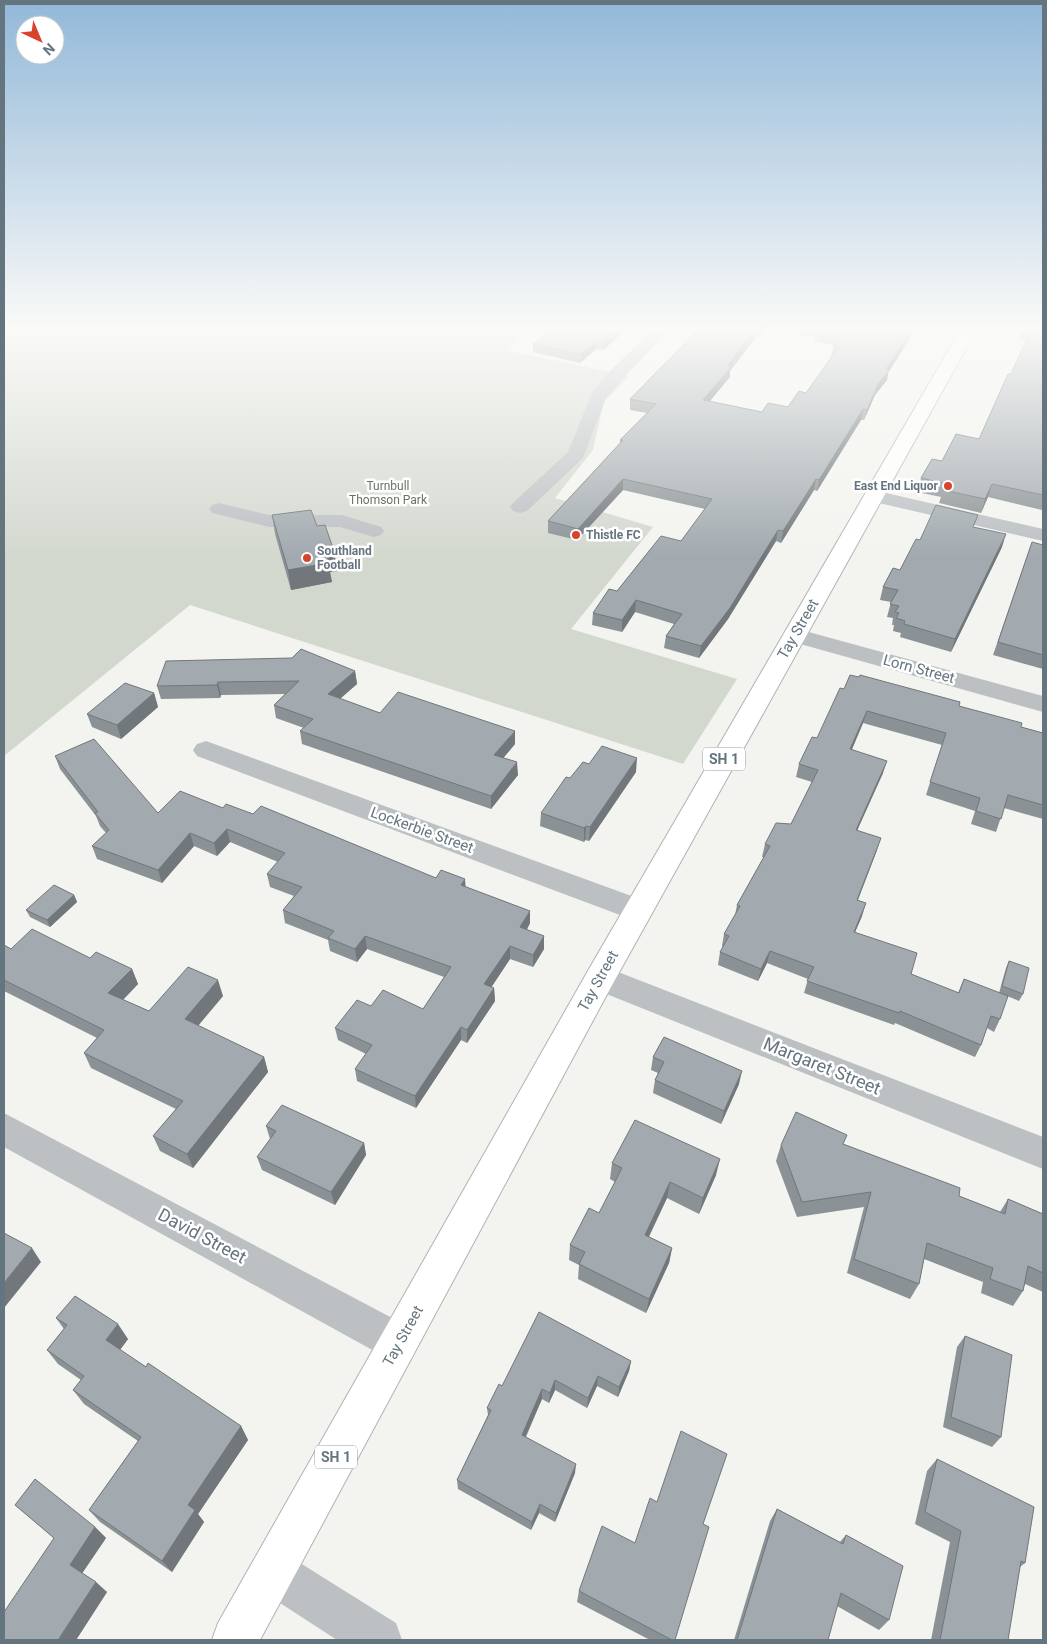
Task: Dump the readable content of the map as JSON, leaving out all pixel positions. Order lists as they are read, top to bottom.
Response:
{
  "streets": {
    "highway": ["Tay Street", "SH 1"],
    "street": [
      "Lorn Street",
      "Lockerbie Street",
      "Margaret Street",
      "David Street"
    ]
  },
  "crossings": [
    ["Tay Street", "Lorn Street"],
    ["Tay Street", "Lockerbie Street"],
    ["Tay Street", "Margaret Street"],
    ["Tay Street", "David Street"]
  ],
  "parks": ["Turnbull Thomson Park"],
  "places": ["East End Liquor", "Thistle FC", "Southland Football"],
  "north": "bottom right"
}
